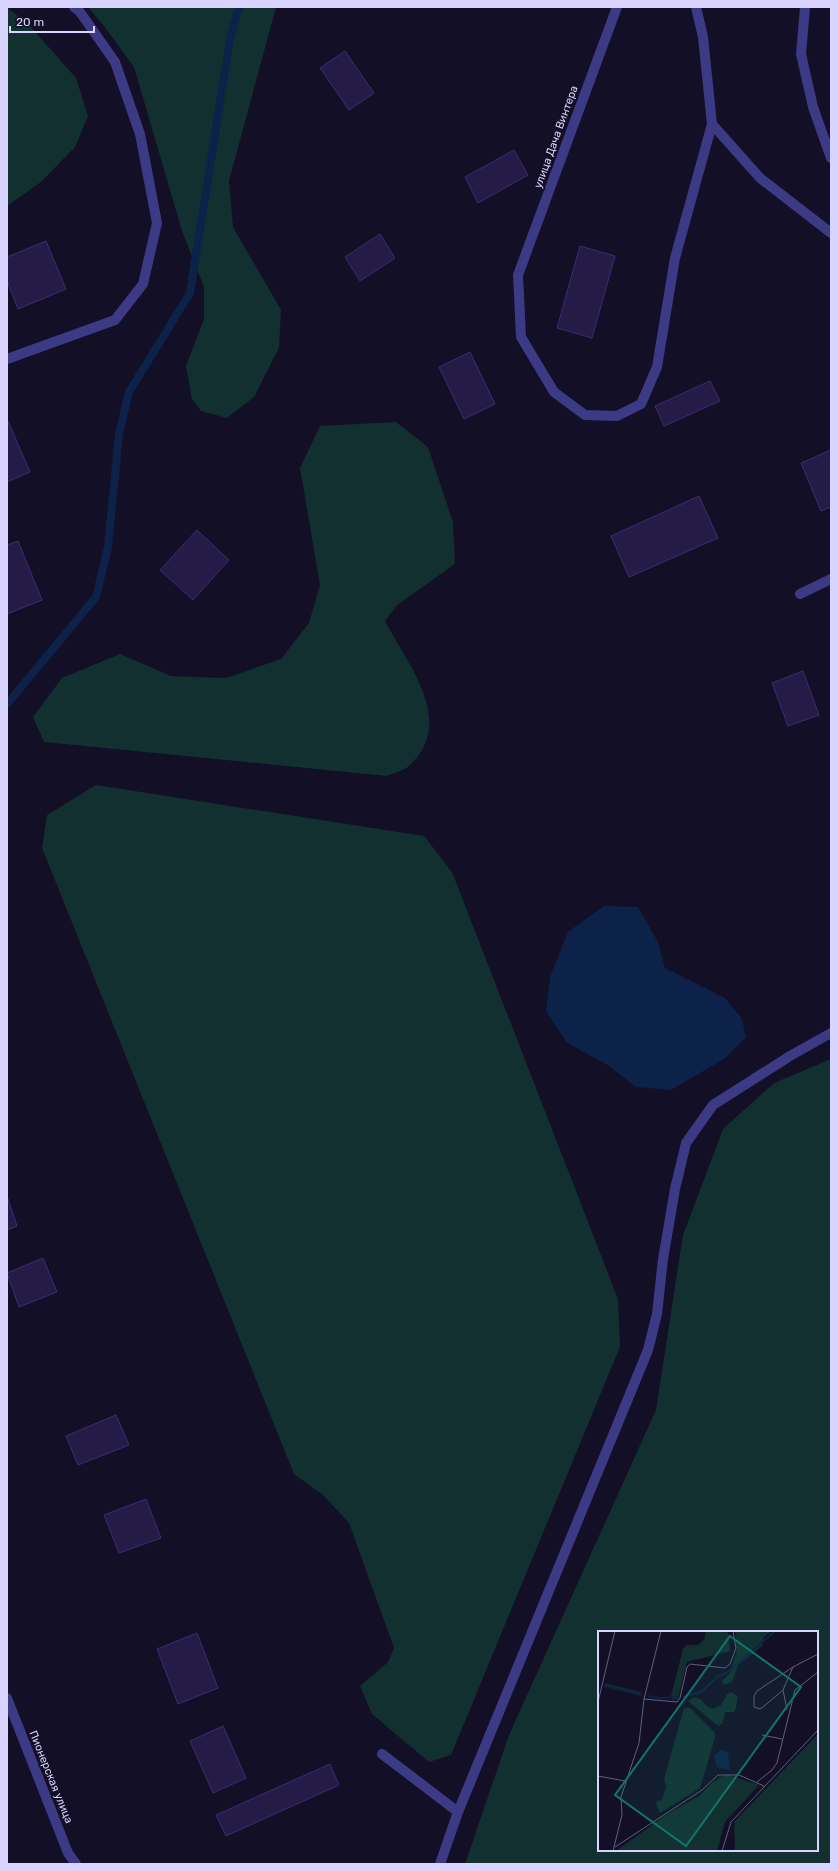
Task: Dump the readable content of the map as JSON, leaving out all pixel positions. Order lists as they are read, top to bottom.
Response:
{
  "streets": {
    "street": ["улица Дача Винтера", "Пионерская улица"]
  },
  "scale_bar": "20 m"
}
